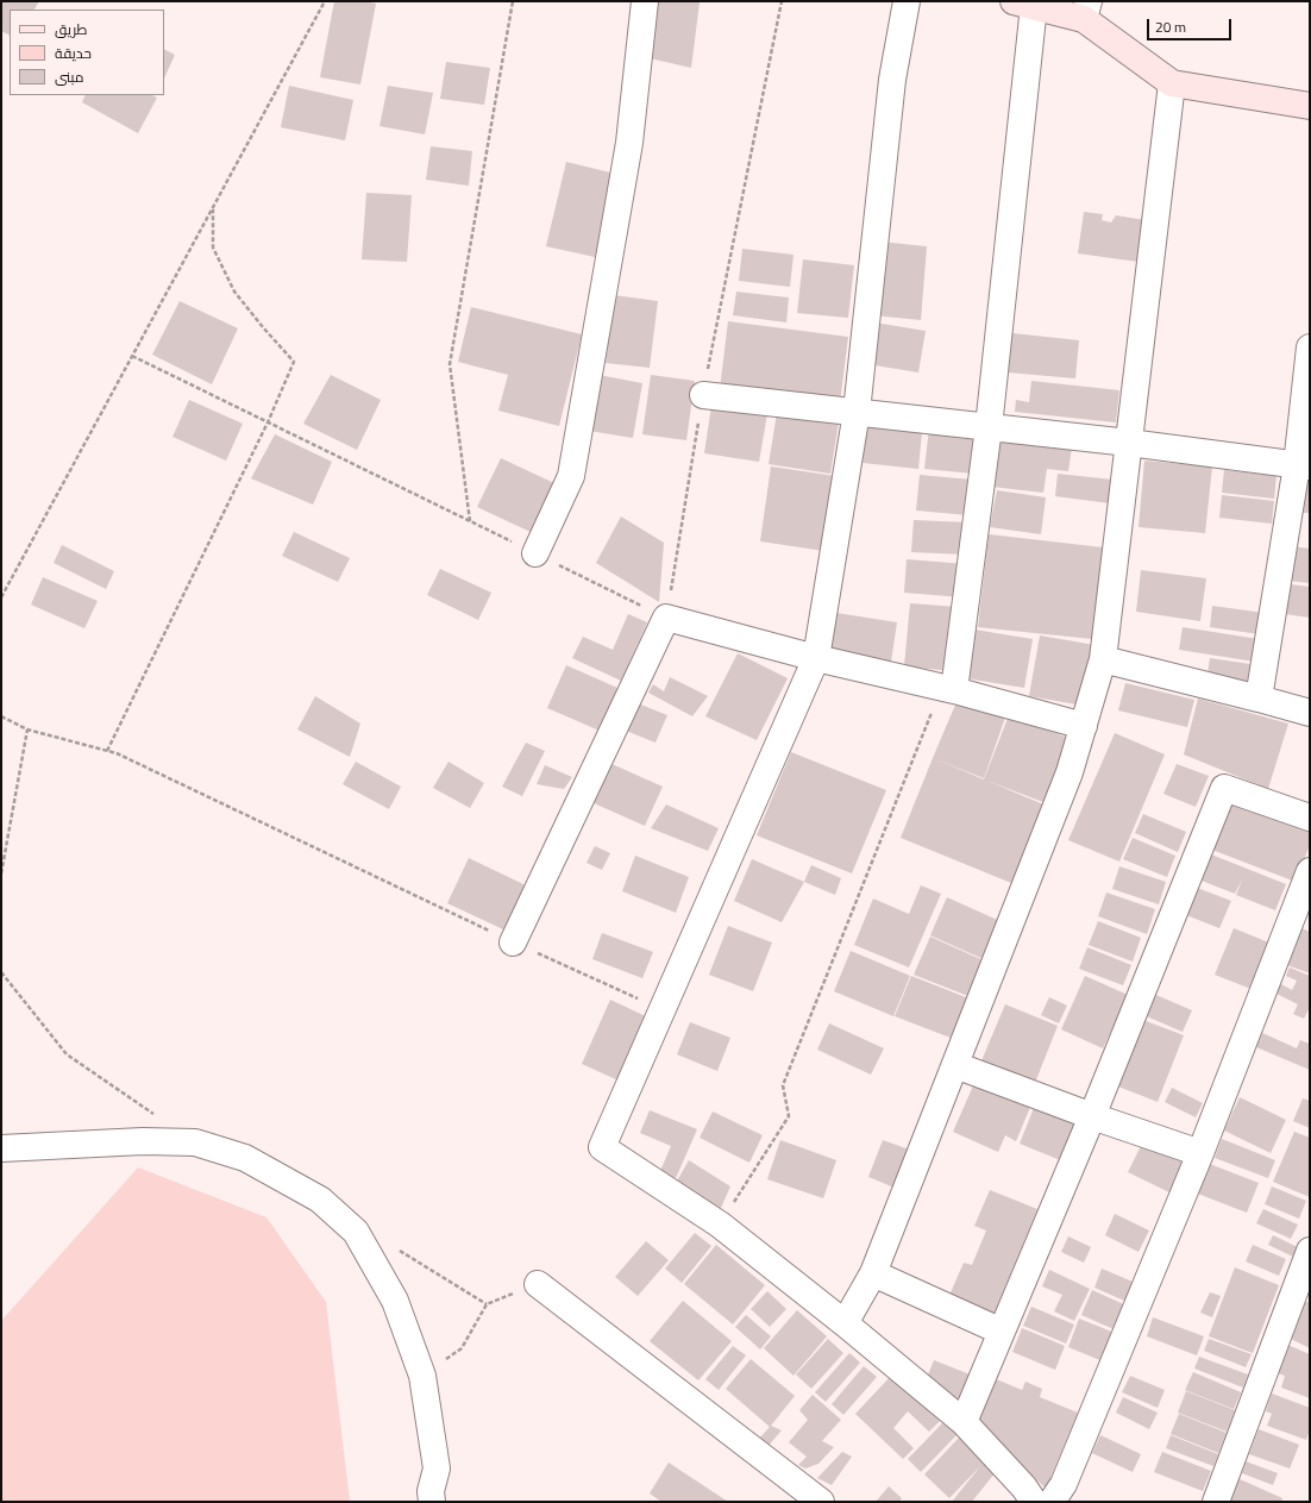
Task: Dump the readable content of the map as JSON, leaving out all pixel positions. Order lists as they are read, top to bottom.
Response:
{
  "legend": ["طريق", "حديقة", "مبنى"],
  "scale_bar": "20 m"
}
